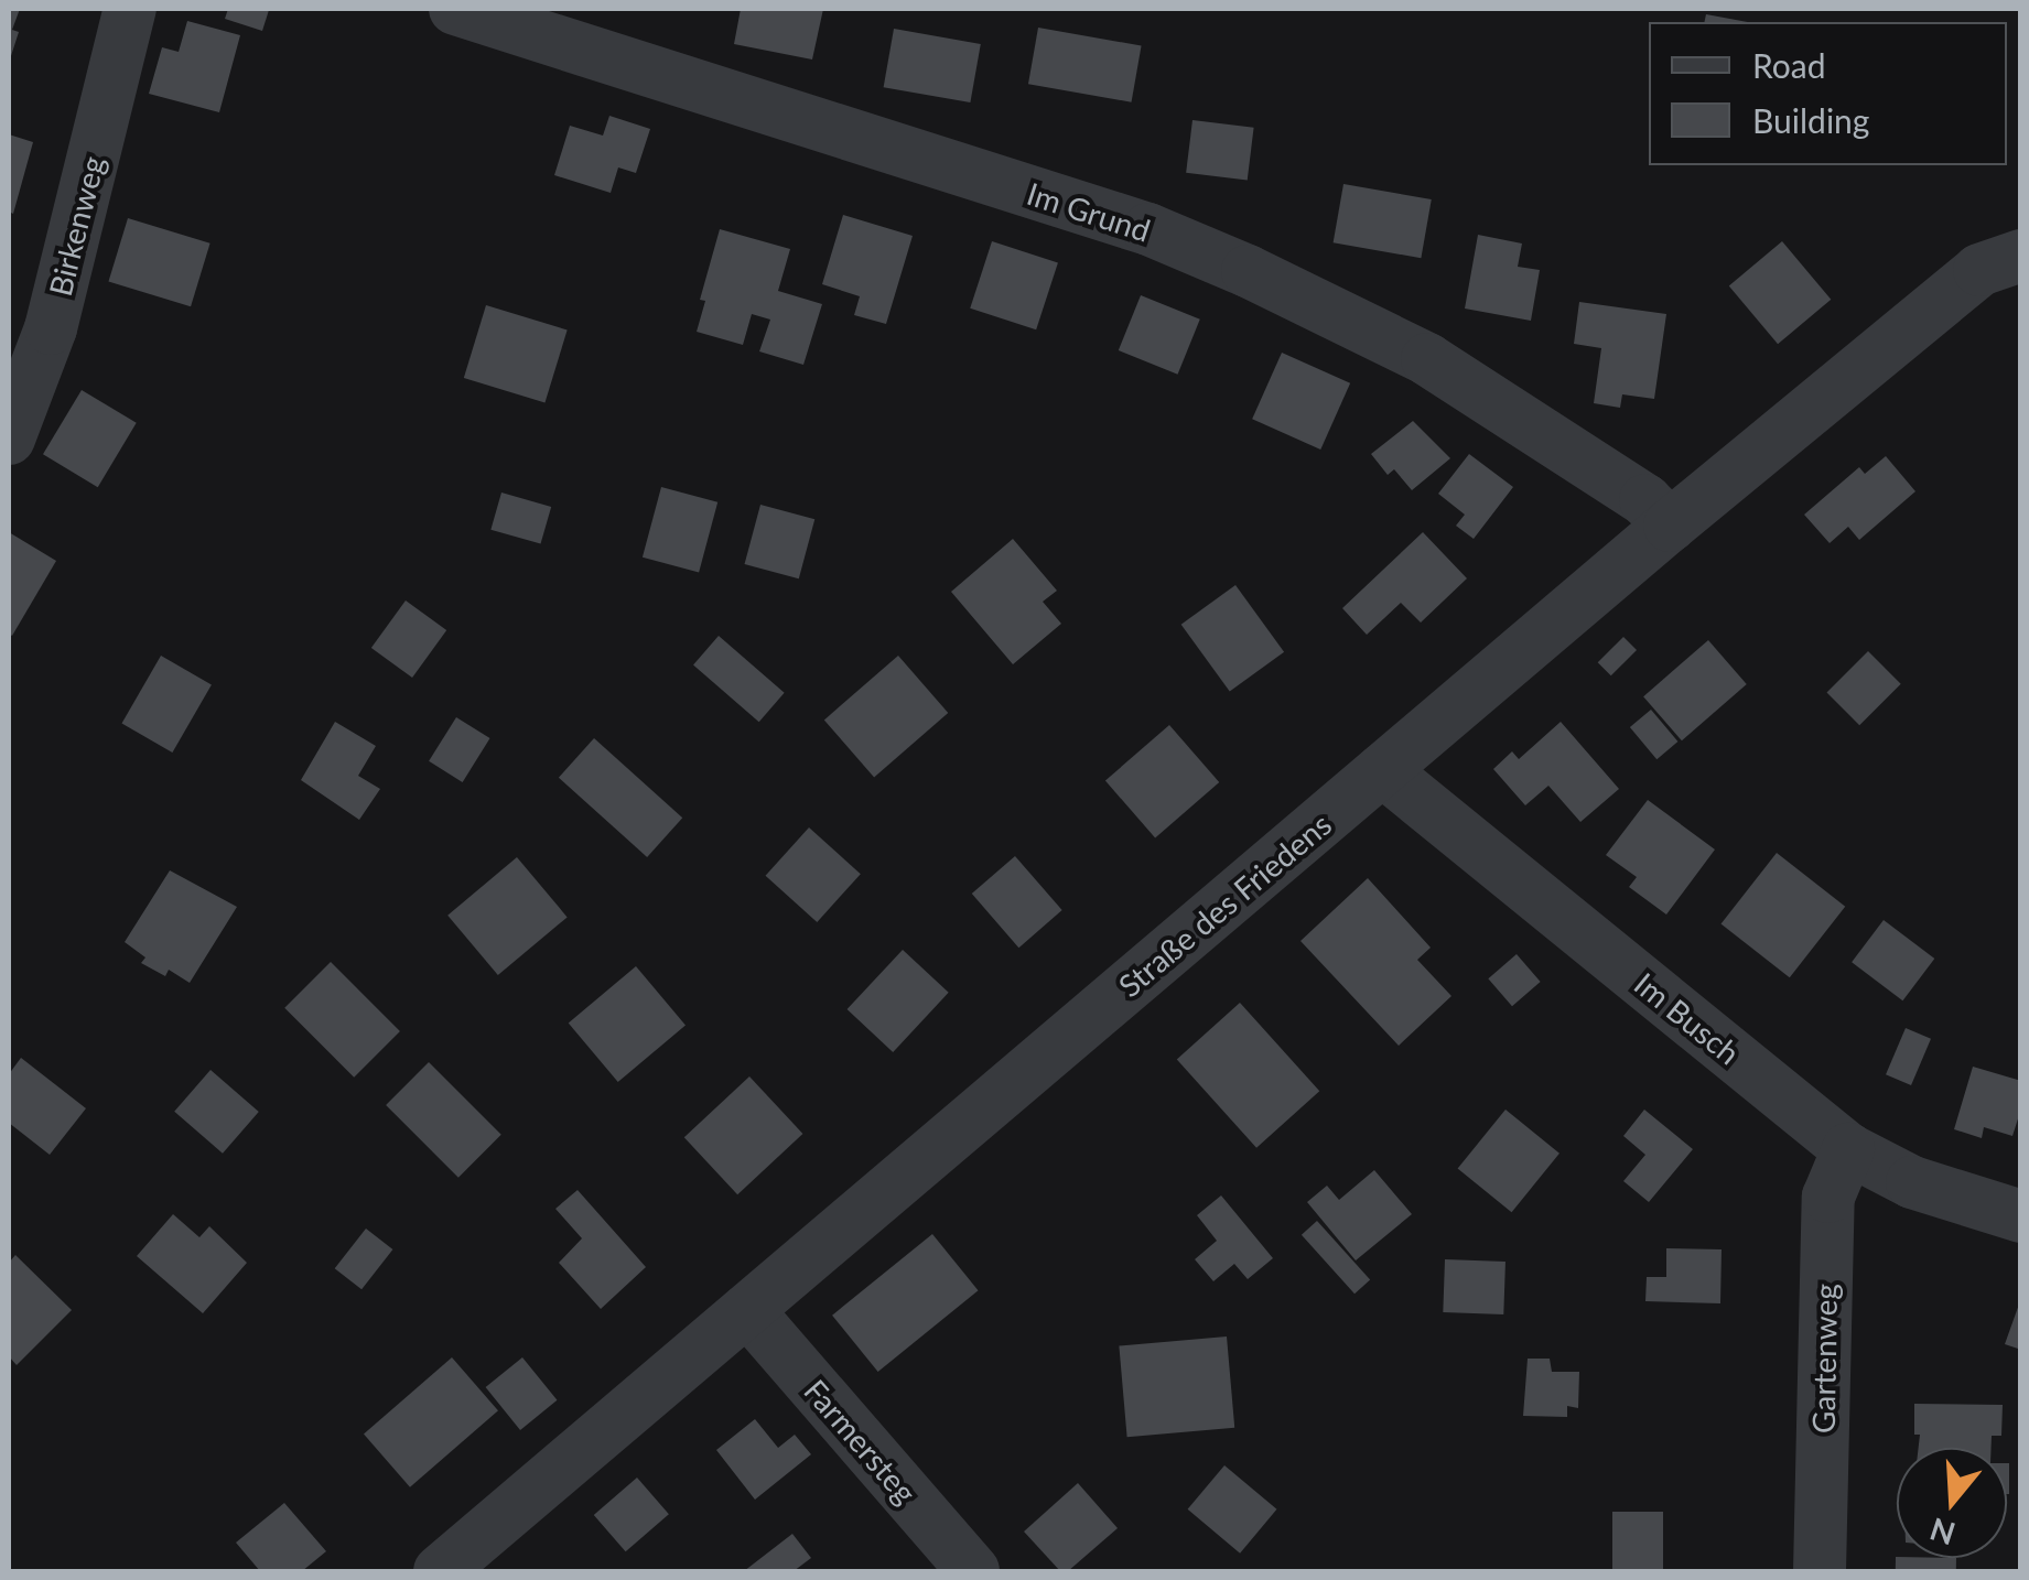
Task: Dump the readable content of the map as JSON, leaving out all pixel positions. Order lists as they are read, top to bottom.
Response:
{
  "streets": {
    "street": [
      "Im Grund",
      "Birkenweg",
      "Straße des Friedens",
      "Im Busch",
      "Gartenweg",
      "Farmersteg"
    ]
  },
  "crossings": [
    ["Im Grund", "Straße des Friedens"],
    ["Straße des Friedens", "Im Busch"],
    ["Straße des Friedens", "Farmersteg"],
    ["Im Busch", "Gartenweg"]
  ],
  "legend": ["Road", "Building"],
  "north": "bottom"
}
